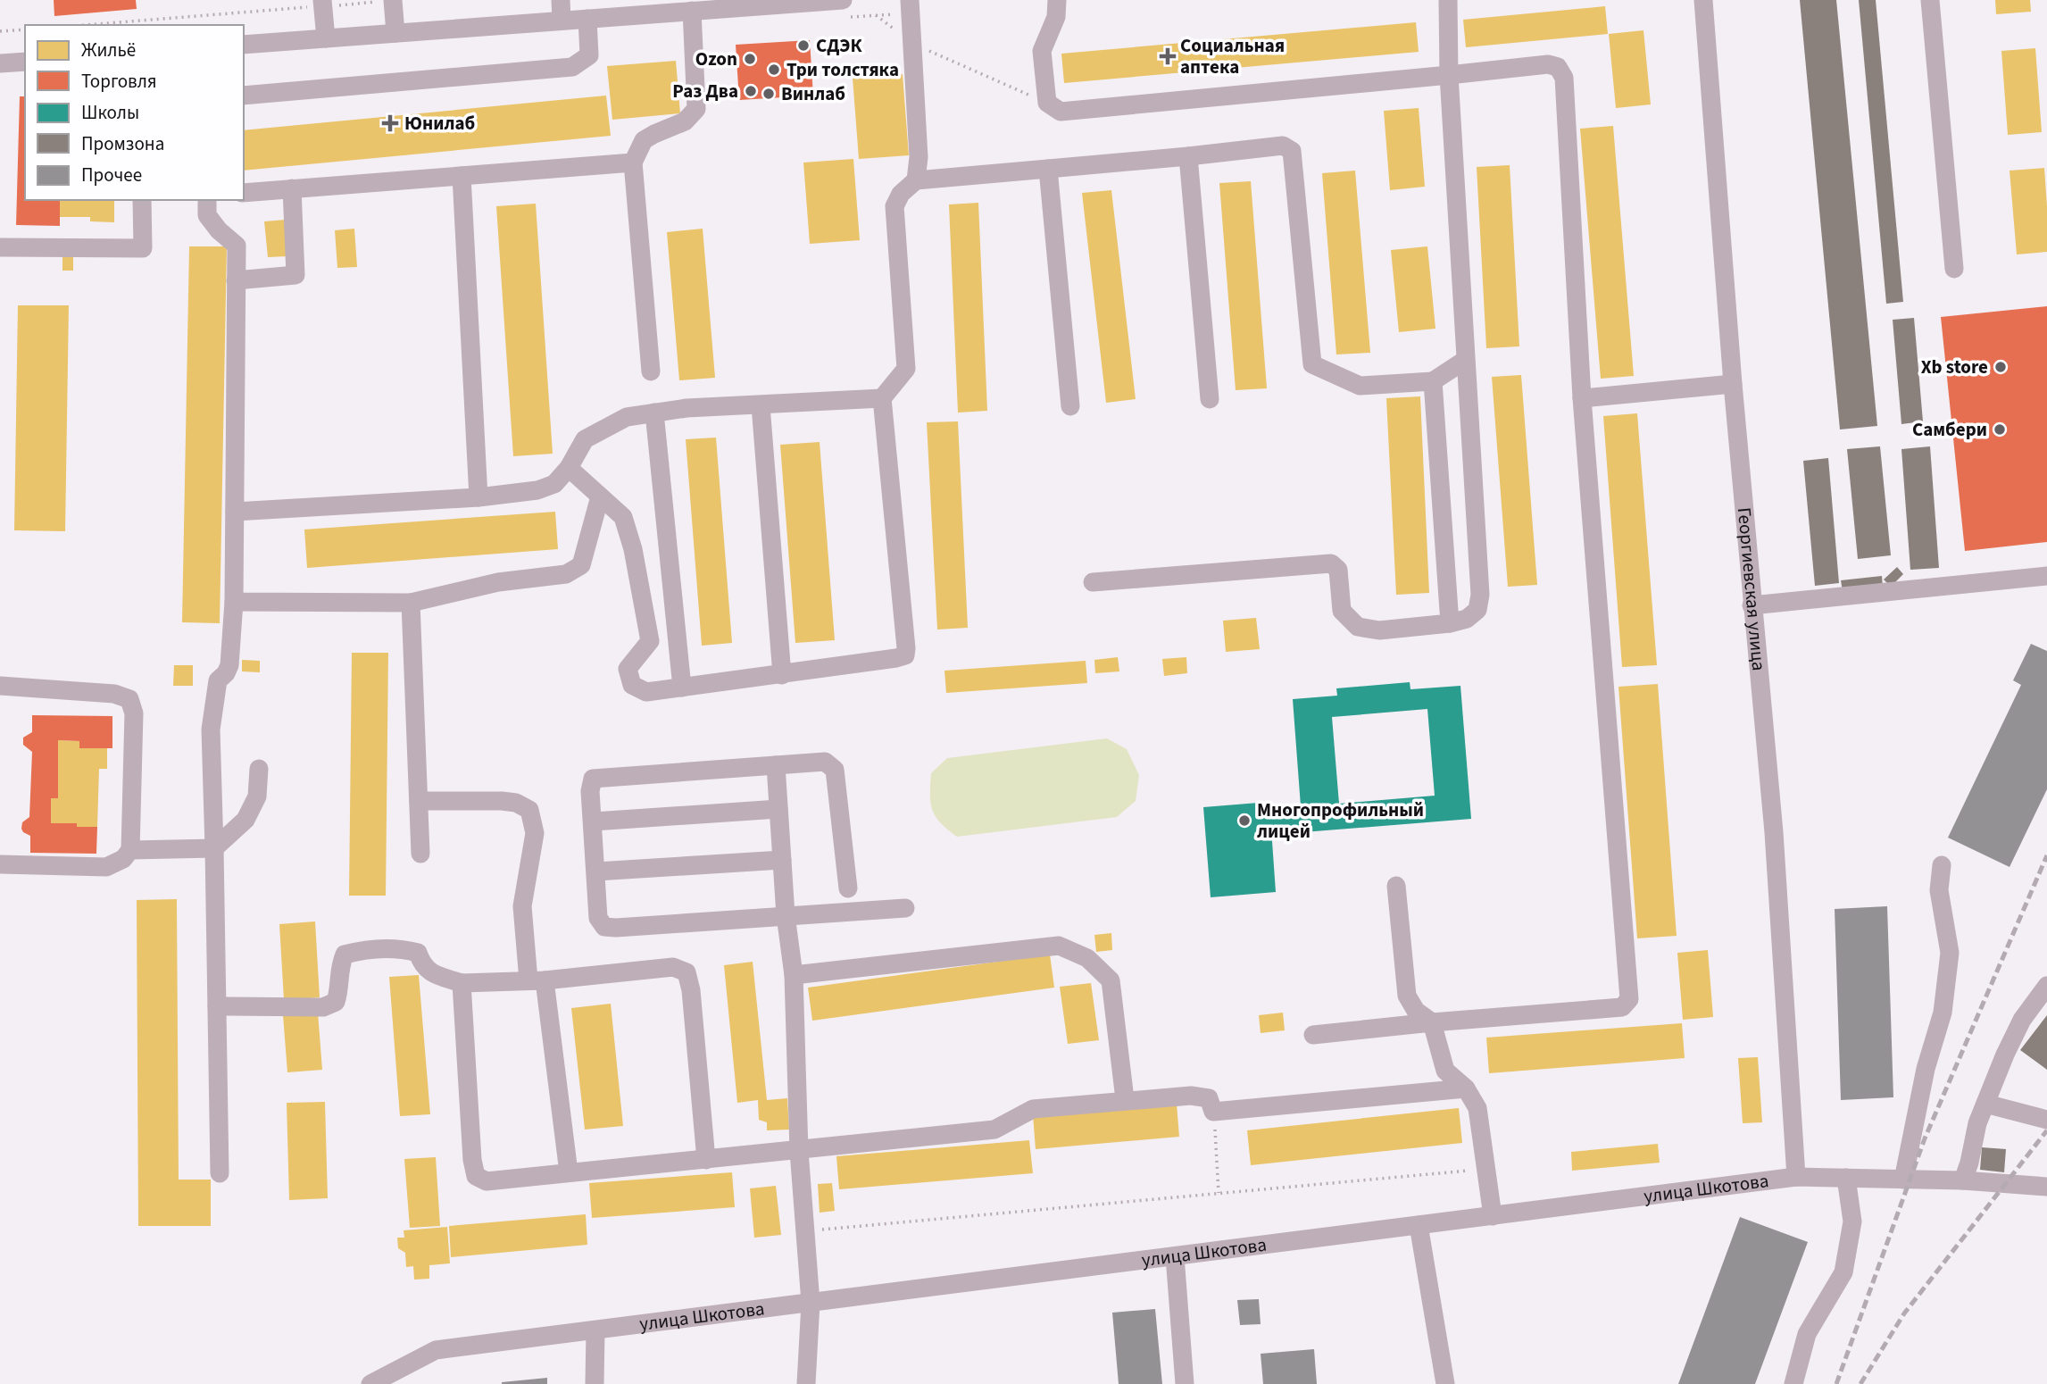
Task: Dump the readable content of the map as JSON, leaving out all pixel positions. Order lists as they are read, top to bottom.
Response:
{
  "streets": {
    "street": ["Георгиевская улица", "улица Шкотова"]
  },
  "crossings": [
    ["Георгиевская улица", "улица Шкотова"]
  ],
  "places": {
    "other": [
      "СДЭК",
      "Ozon",
      "Три толстяка",
      "Раз Два",
      "Винлаб",
      "Xb store",
      "Самбери",
      "Многопрофильный лицей"
    ],
    "health": ["Социальная аптека", "Юнилаб"]
  },
  "legend": [
    "Жильё",
    "Торговля",
    "Школы",
    "Промзона",
    "Прочее"
  ]
}
